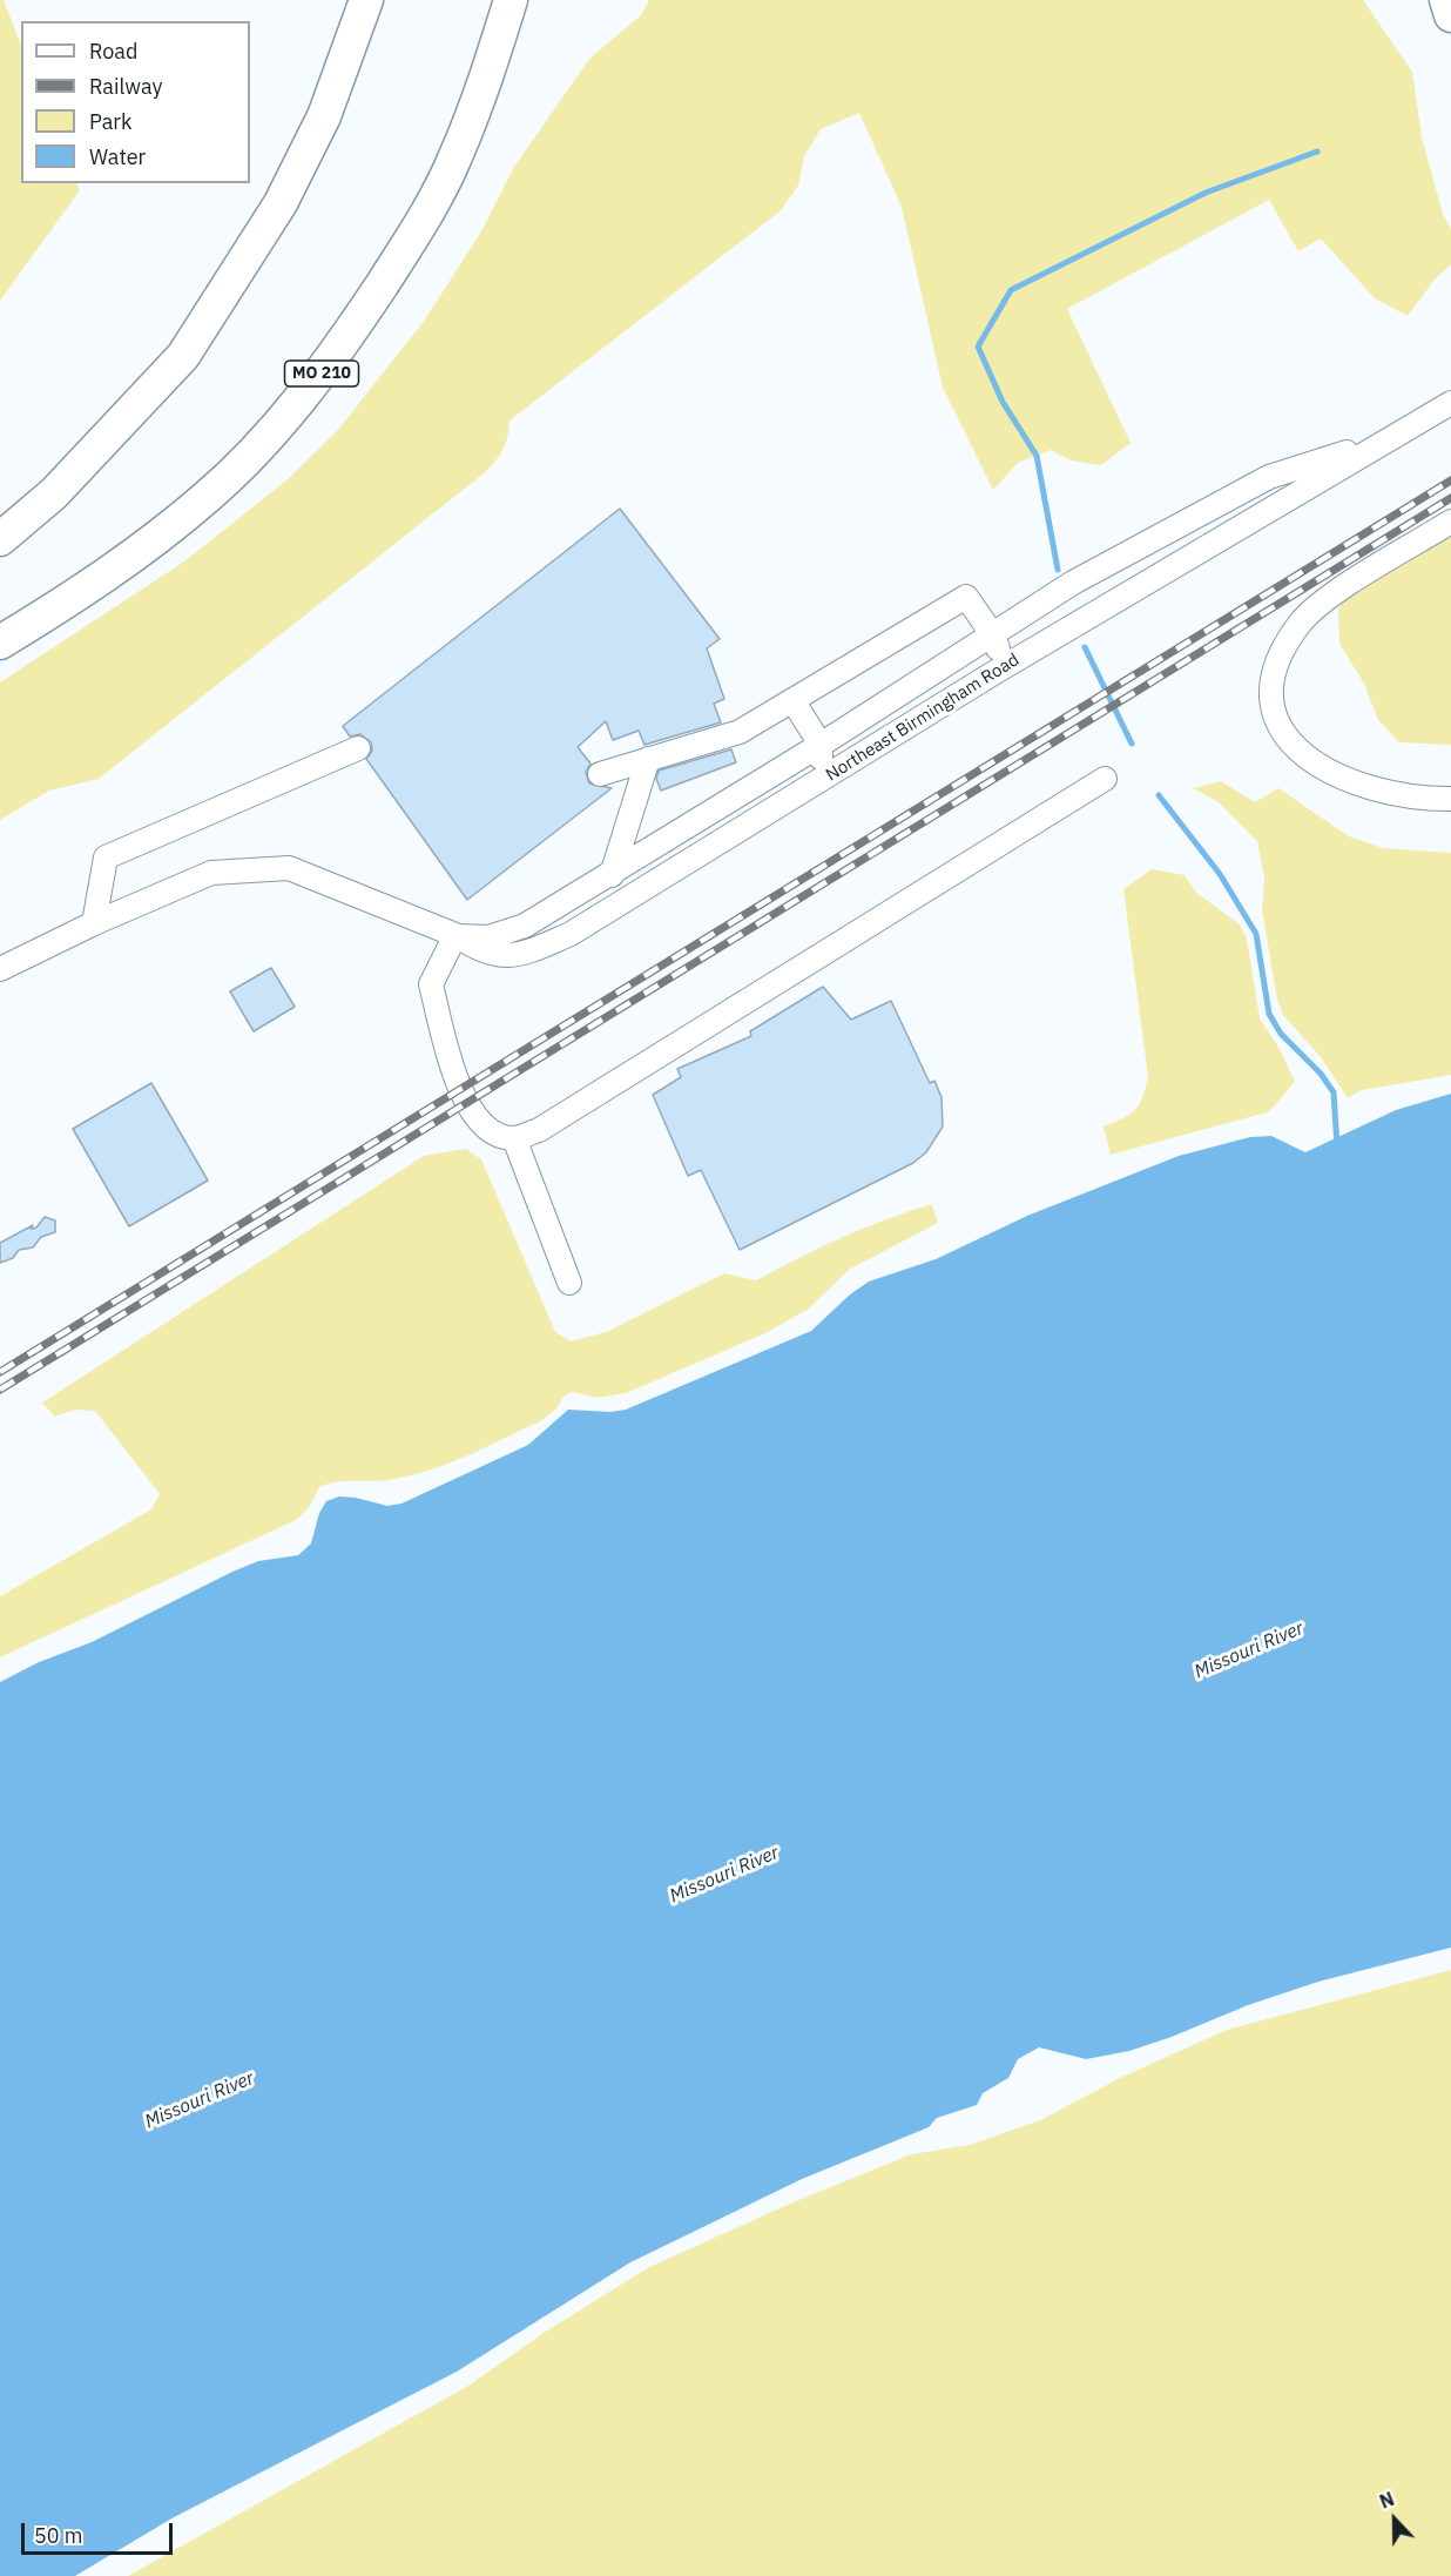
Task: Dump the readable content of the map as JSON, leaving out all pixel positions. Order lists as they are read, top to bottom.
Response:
{
  "streets": {
    "highway": ["MO 210"],
    "street": ["Northeast Birmingham Road"]
  },
  "water": ["Missouri River"],
  "legend": [
    "Road",
    "Railway",
    "Park",
    "Water"
  ],
  "scale_bar": "50 m",
  "north": "top"
}
